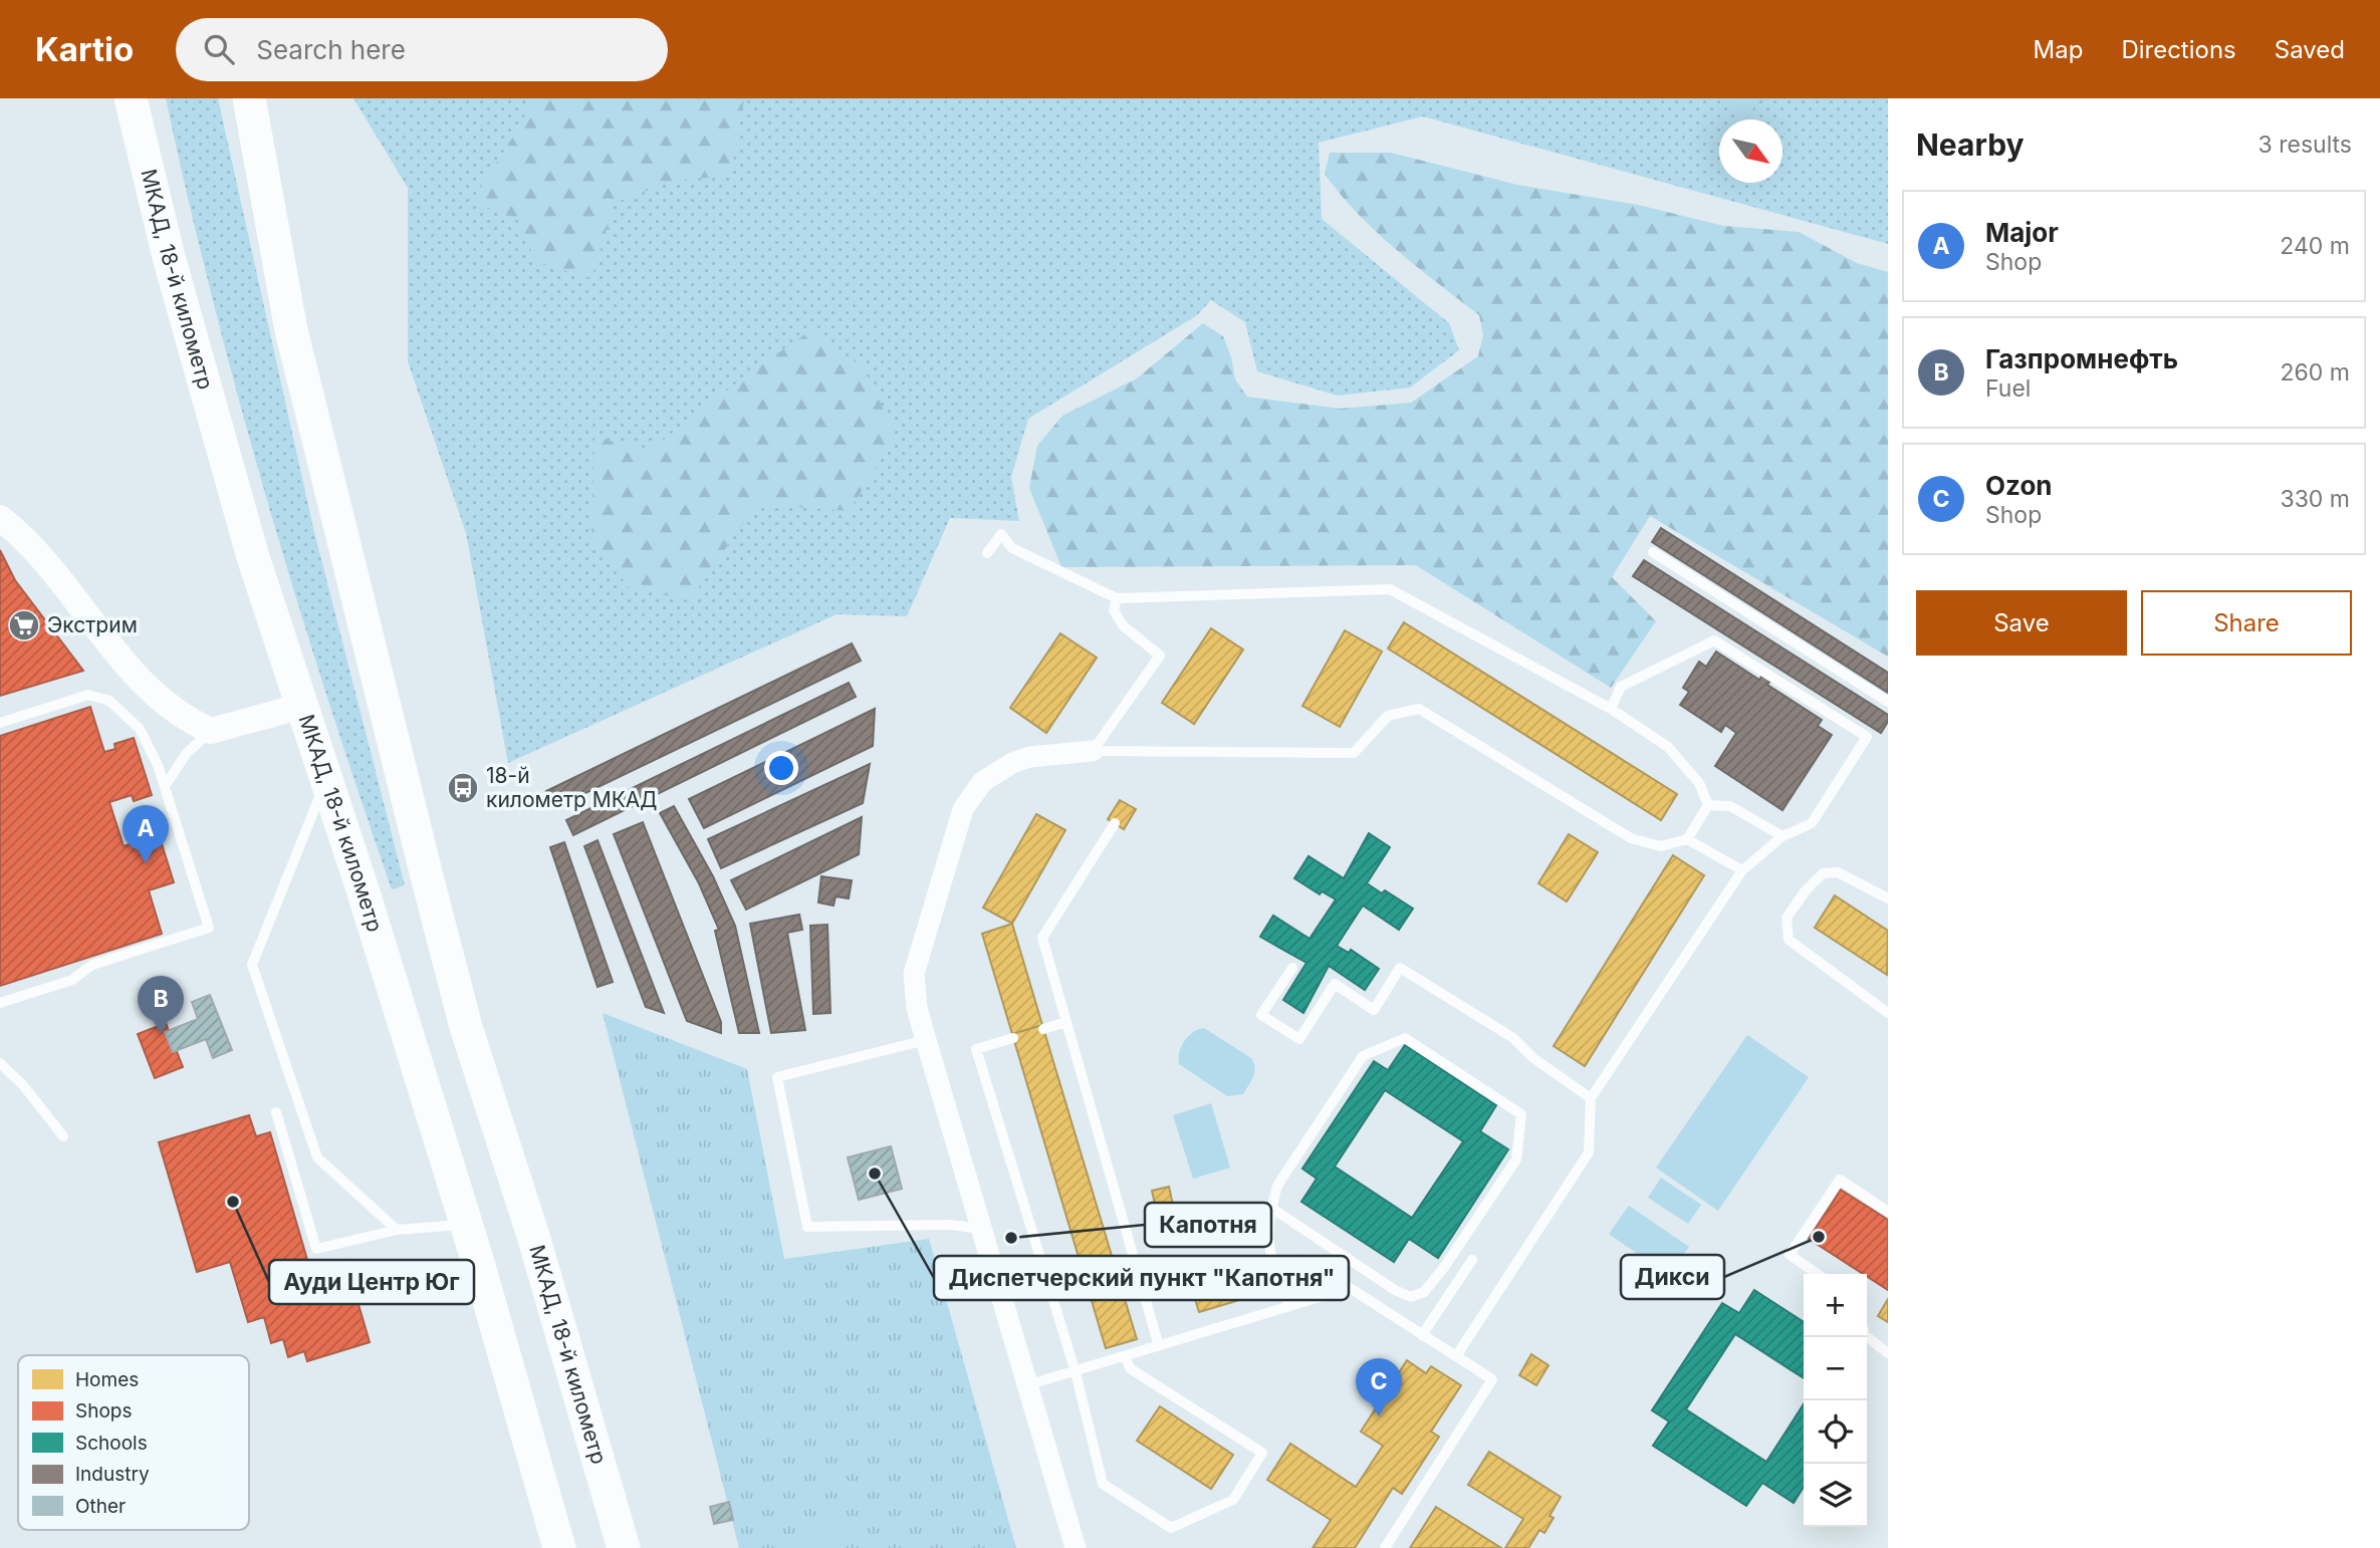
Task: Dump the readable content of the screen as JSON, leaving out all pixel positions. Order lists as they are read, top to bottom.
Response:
{
  "streets": {
    "highway": ["МКАД, 18-й километр"]
  },
  "places": {
    "supermarket": ["Экстрим"],
    "bus stop": ["18-й километр МКАД"],
    "other": [
      "Диспетчерский пункт \"Капотня\"",
      "Ауди Центр Юг",
      "Дикси",
      "Капотня"
    ]
  },
  "legend": [
    "Homes",
    "Shops",
    "Schools",
    "Industry",
    "Other"
  ],
  "north": "bottom right",
  "page": {
    "header": "Kartio",
    "search": "Search here",
    "nav": ["Map", "Directions", "Saved"],
    "heading": ["Nearby", "3 results"],
    "list": [
      {
        "mark": "A",
        "name": "Major",
        "note": "Shop",
        "value": "240 m"
      },
      {
        "mark": "B",
        "name": "Газпромнефть",
        "note": "Fuel",
        "value": "260 m"
      },
      {
        "mark": "C",
        "name": "Ozon",
        "note": "Shop",
        "value": "330 m"
      }
    ],
    "buttons": ["Save", "Share"],
    "pins": ["A", "B", "C"],
    "map_buttons": ["+", "−"]
  }
}
